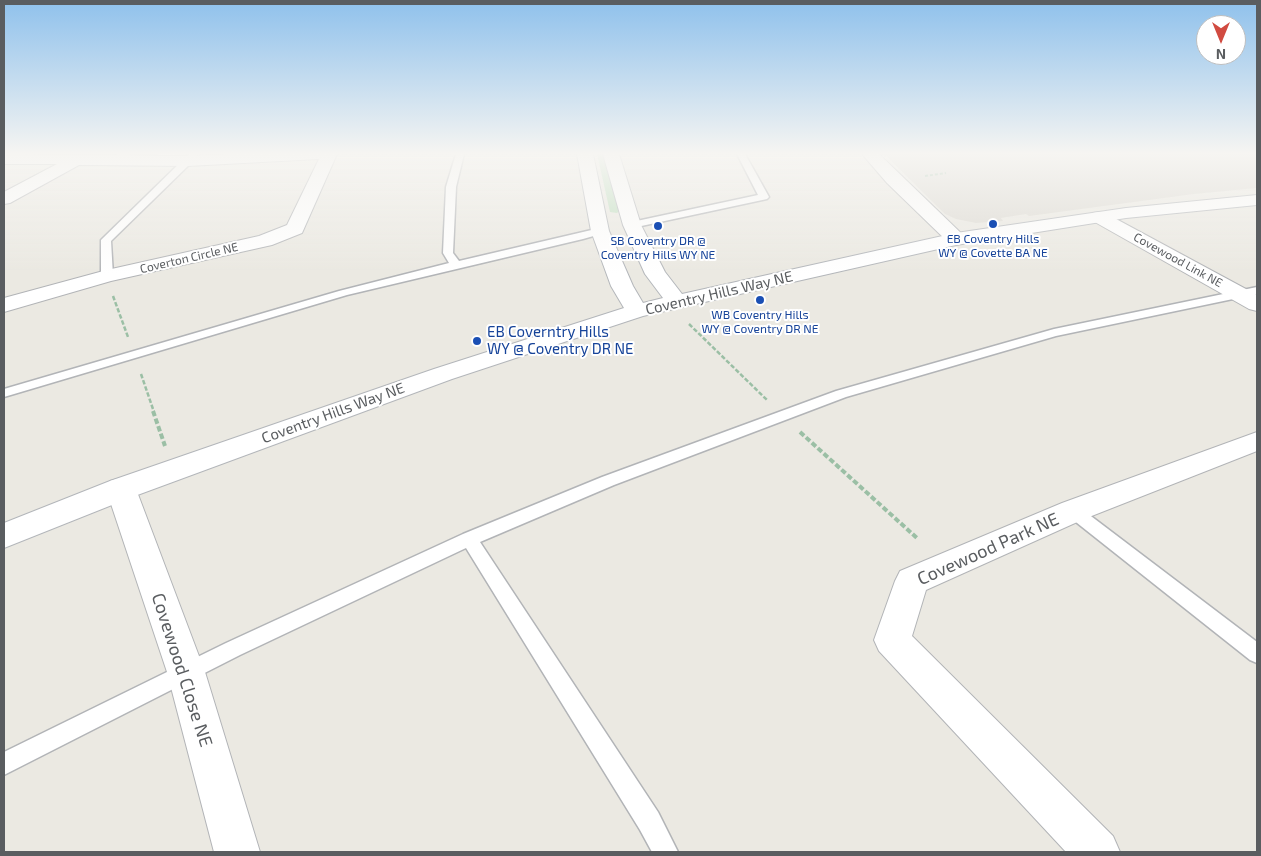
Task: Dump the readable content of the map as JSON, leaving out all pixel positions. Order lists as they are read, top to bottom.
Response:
{
  "streets": {
    "street": [
      "Coverton Circle NE",
      "Covewood Link NE",
      "Coventry Hills Way NE",
      "Covewood Park NE",
      "Covewood Close NE"
    ]
  },
  "crossings": [
    ["Covewood Link NE", "Coventry Hills Way NE"],
    ["Coventry Hills Way NE", "Covewood Close NE"]
  ],
  "places": [
    "EB Coventry Hills WY @ Covette BA NE",
    "SB Coventry DR @ Coventry Hills WY NE",
    "WB Coventry Hills WY @ Coventry DR NE",
    "EB Coverntry Hills WY @ Coventry DR NE"
  ],
  "north": "bottom"
}
